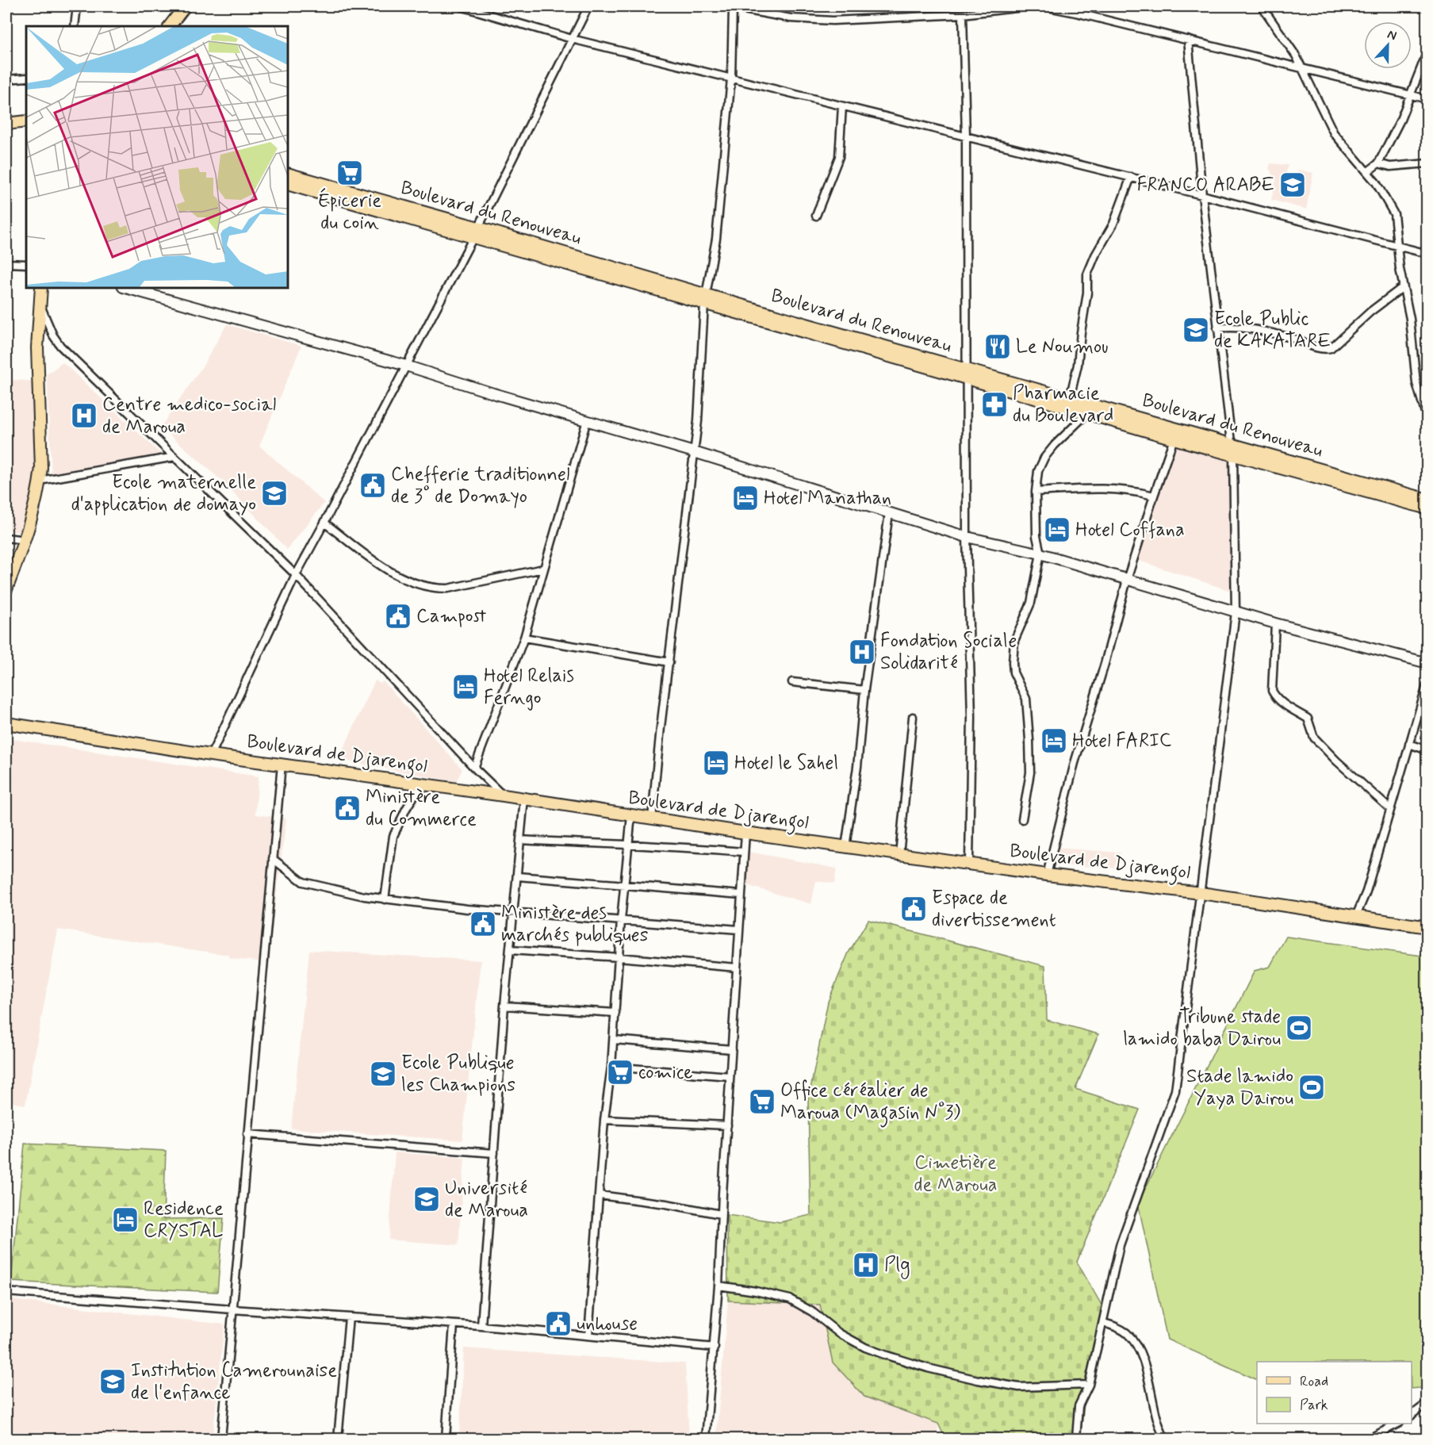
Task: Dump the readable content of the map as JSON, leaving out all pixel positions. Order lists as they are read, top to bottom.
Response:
{
  "streets": {
    "main road": ["Boulevard du Renouveau", "Boulevard de Djarengol"]
  },
  "parks": ["Cimetière de Maroua"],
  "places": {
    "supermarket": ["Épicerie du coin", "comice", "Office céréalier de Maroua (Magasin N°3)"],
    "school or university": [
      "FRANCO ARABE",
      "Ecole Public de KAKATARE",
      "Ecole maternelle d'application de domayo",
      "Ecole Publique les Champions",
      "Université de Maroua",
      "Institution Camerounaise de l'enfance"
    ],
    "restaurant": ["Le Noumou"],
    "pharmacy": ["Pharmacie du Boulevard"],
    "hospital": ["Centre medico-social de Maroua", "Fondation Sociale Solidarité", "Plg"],
    "public building": [
      "Chefferie traditionnel de 3° de Domayo",
      "Campost",
      "Ministère du Commerce",
      "Espace de divertissement",
      "Ministère des marchés publiques",
      "unhouse"
    ],
    "hotel": [
      "Hotel Manathan",
      "Hotel Coffana",
      "Hotel Relais Ferngo",
      "Hotel FARIC",
      "Hotel le Sahel",
      "Residence CRYSTAL"
    ],
    "sports": ["Tribune stade lamido baba Dairou", "Stade lamido Yaya Dairou"]
  },
  "legend": ["Road", "Park"],
  "north": "top"
}
